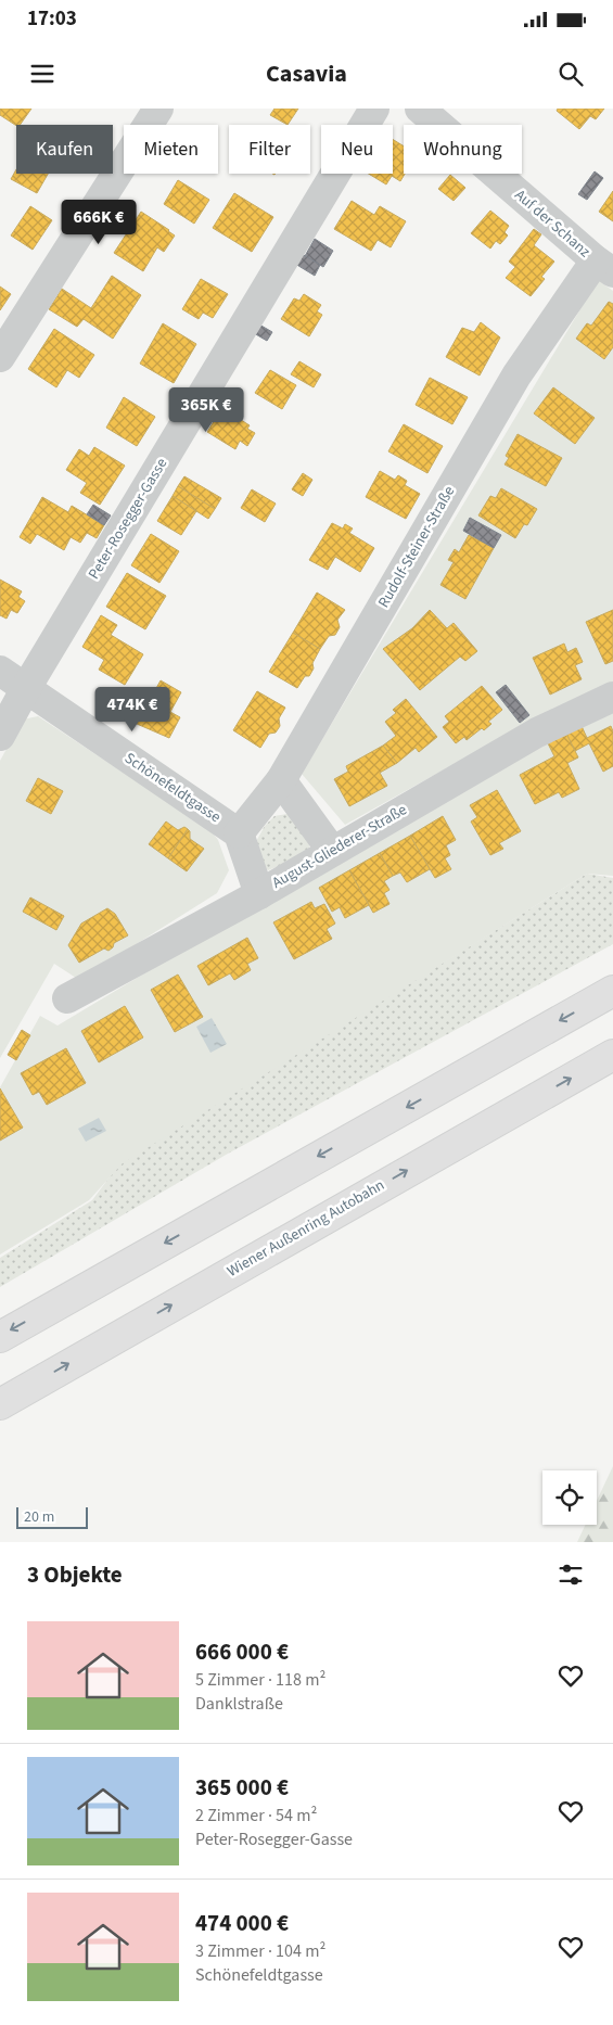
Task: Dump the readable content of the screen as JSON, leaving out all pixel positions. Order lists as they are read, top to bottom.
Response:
{
  "streets": {
    "highway": ["Wiener Außenring Autobahn"],
    "street": [
      "Auf der Schanz",
      "Peter-Rosegger-Gasse",
      "Rudolf-Steiner-Straße",
      "Schönefeldtgasse",
      "August-Gliederer-Straße"
    ]
  },
  "crossings": [
    ["Auf der Schanz", "Rudolf-Steiner-Straße"],
    ["Peter-Rosegger-Gasse", "Schönefeldtgasse"],
    ["Rudolf-Steiner-Straße", "Schönefeldtgasse"]
  ],
  "scale_bar": "20 m",
  "page": {
    "status": "17:03",
    "header": "Casavia",
    "chip": [
      "Kaufen",
      "Mieten",
      "Filter",
      "Neu",
      "Wohnung"
    ],
    "price": ["666K €", "365K €", "474K €"],
    "scale": "20 m",
    "heading": "3 Objekte",
    "list": [
      {
        "name": "666 000 €",
        "note": "5 Zimmer · 118 m² · Danklstraße"
      },
      {
        "name": "365 000 €",
        "note": "2 Zimmer · 54 m² · Peter-Rosegger-Gasse"
      },
      {
        "name": "474 000 €",
        "note": "3 Zimmer · 104 m² · Schönefeldtgasse"
      }
    ]
  }
}
